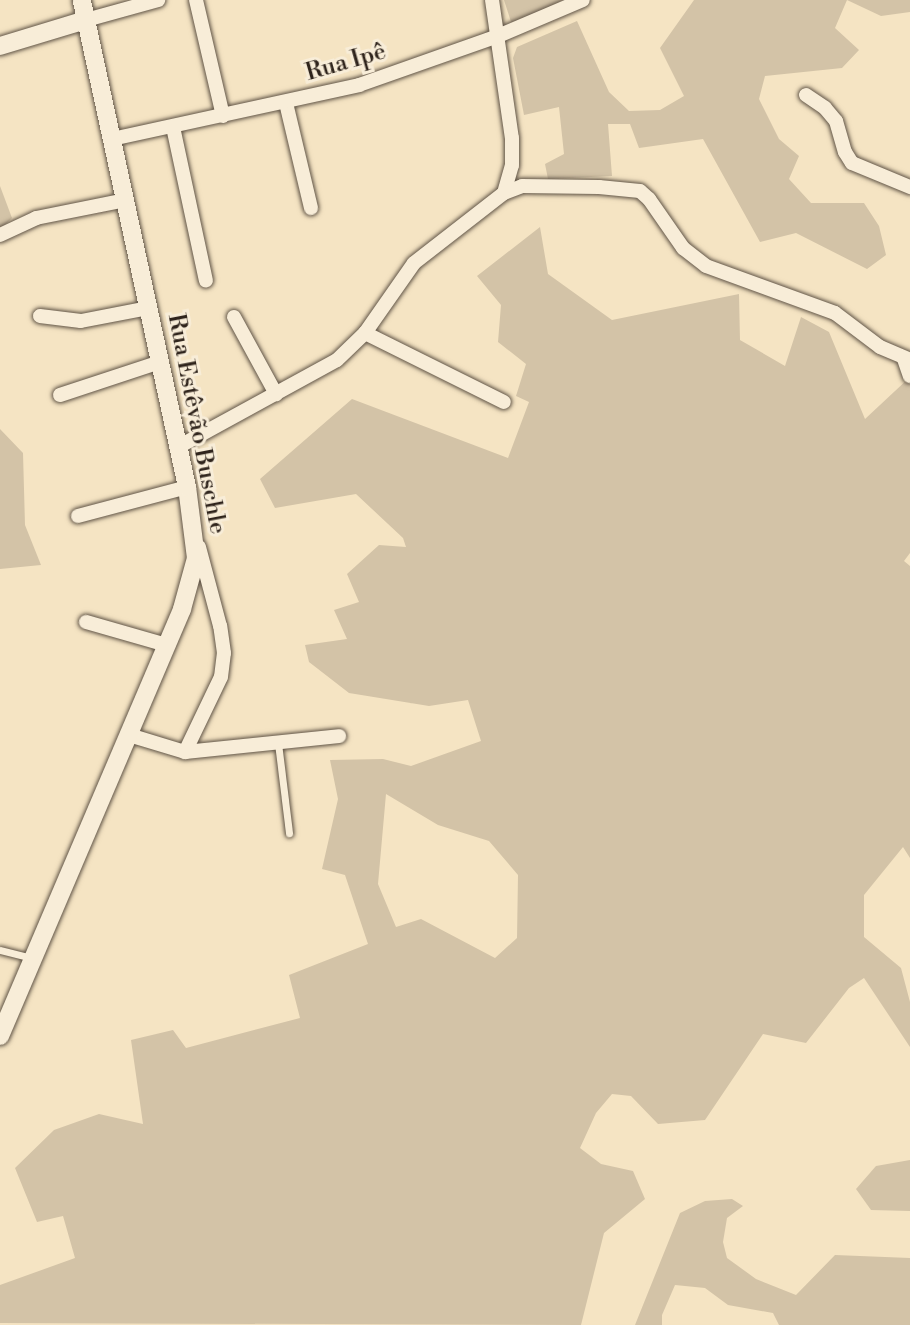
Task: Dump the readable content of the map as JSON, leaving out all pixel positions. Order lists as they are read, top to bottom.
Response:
{
  "streets": {
    "street": ["Rua Ipê", "Rua Estêvão Buschle"]
  },
  "crossings": [
    ["Rua Ipê", "Rua Estêvão Buschle"]
  ]
}
